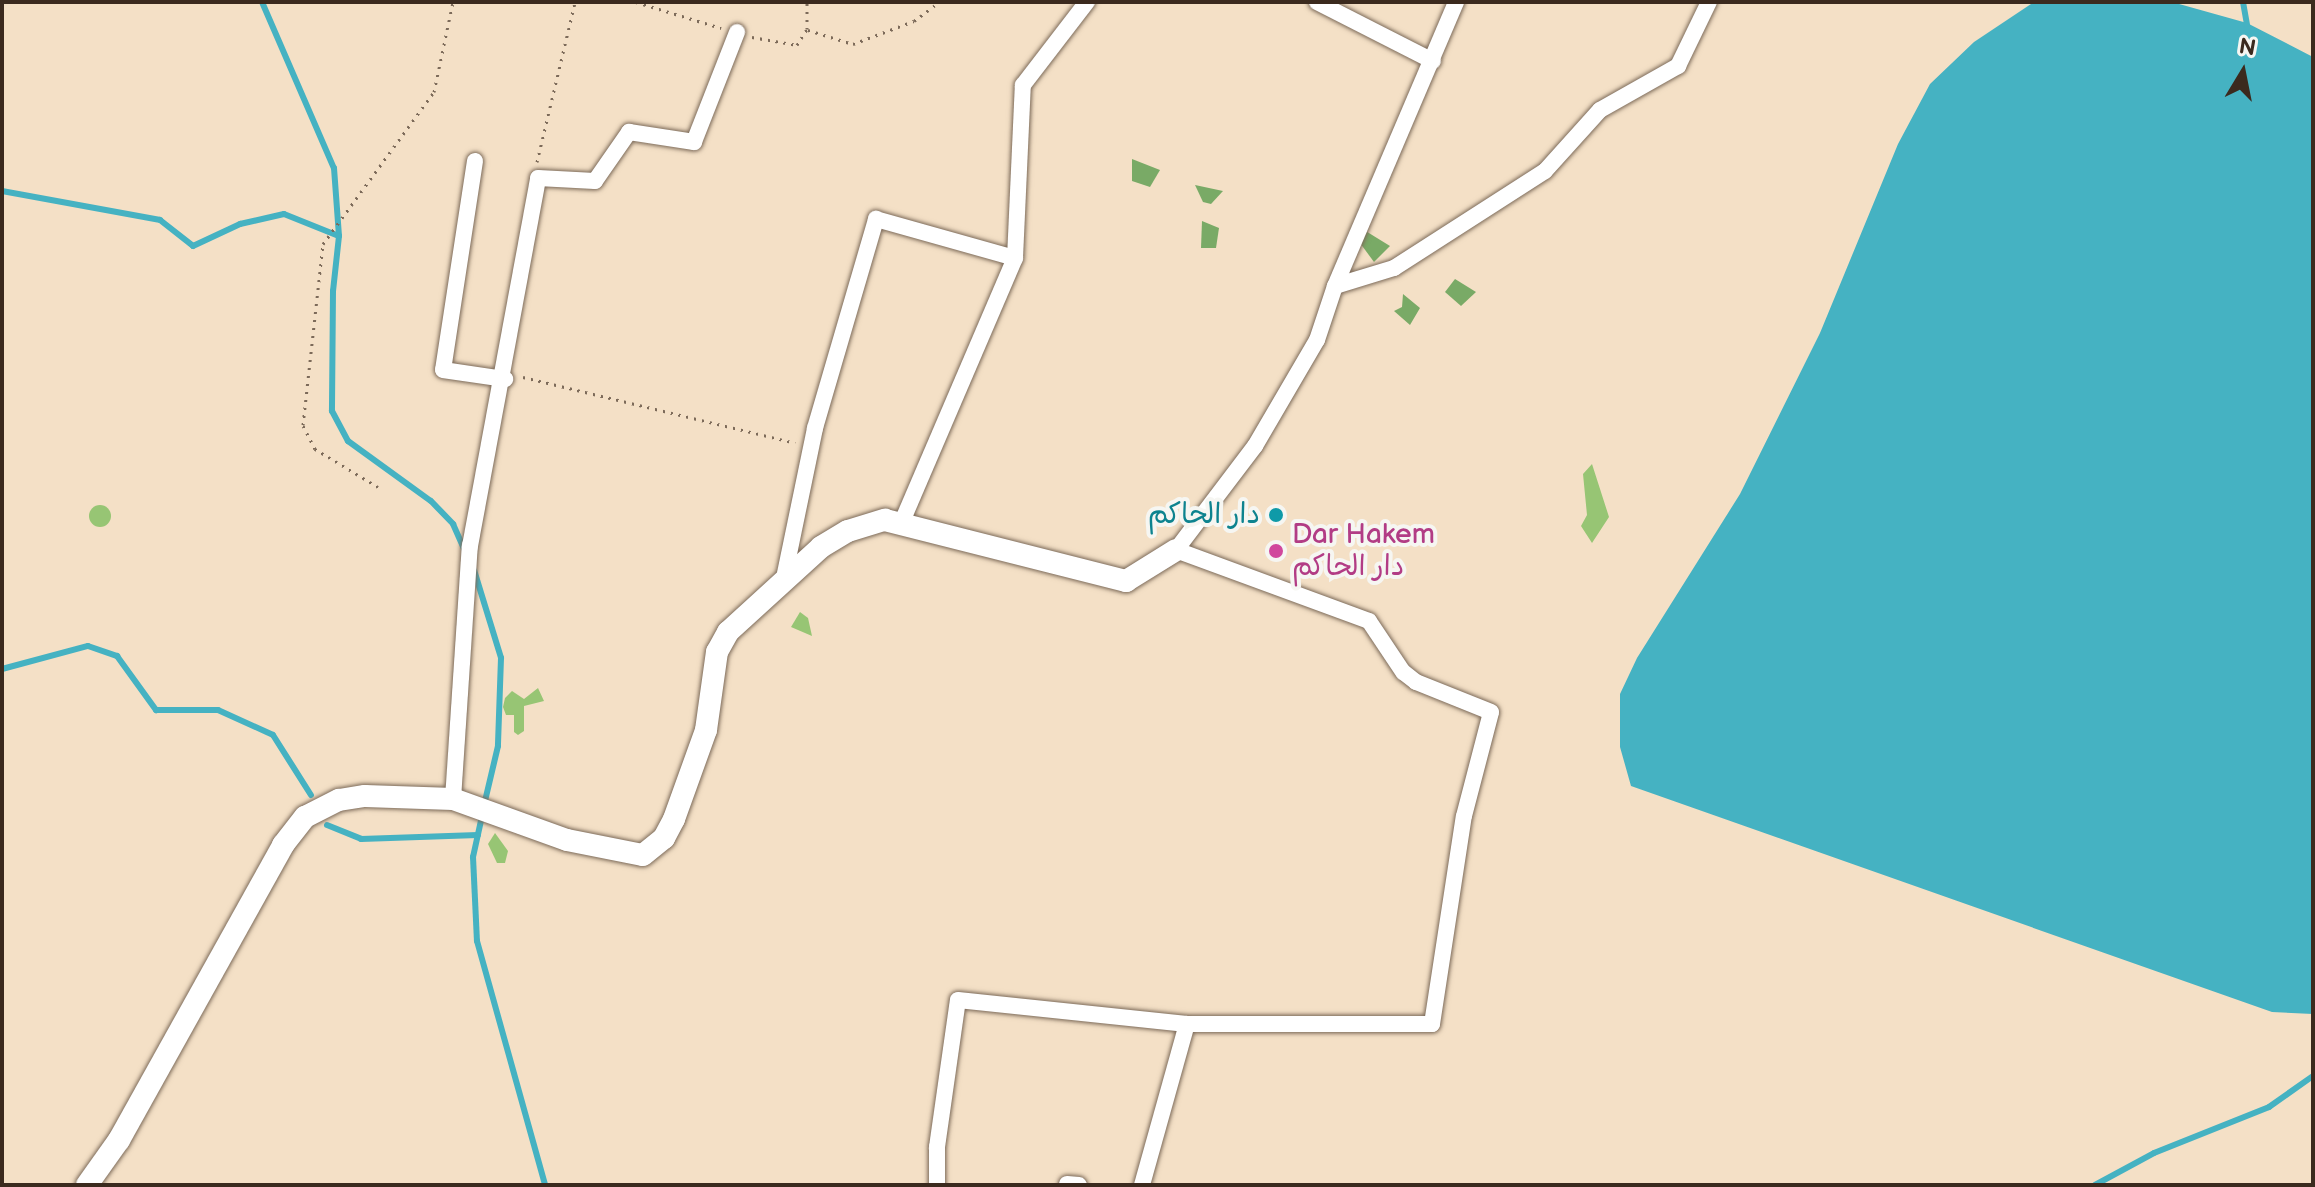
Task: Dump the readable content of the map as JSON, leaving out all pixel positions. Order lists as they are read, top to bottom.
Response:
{
  "places": ["دار الحاكم", "Dar Hakem دار الحاكم"],
  "north": "top"
}
